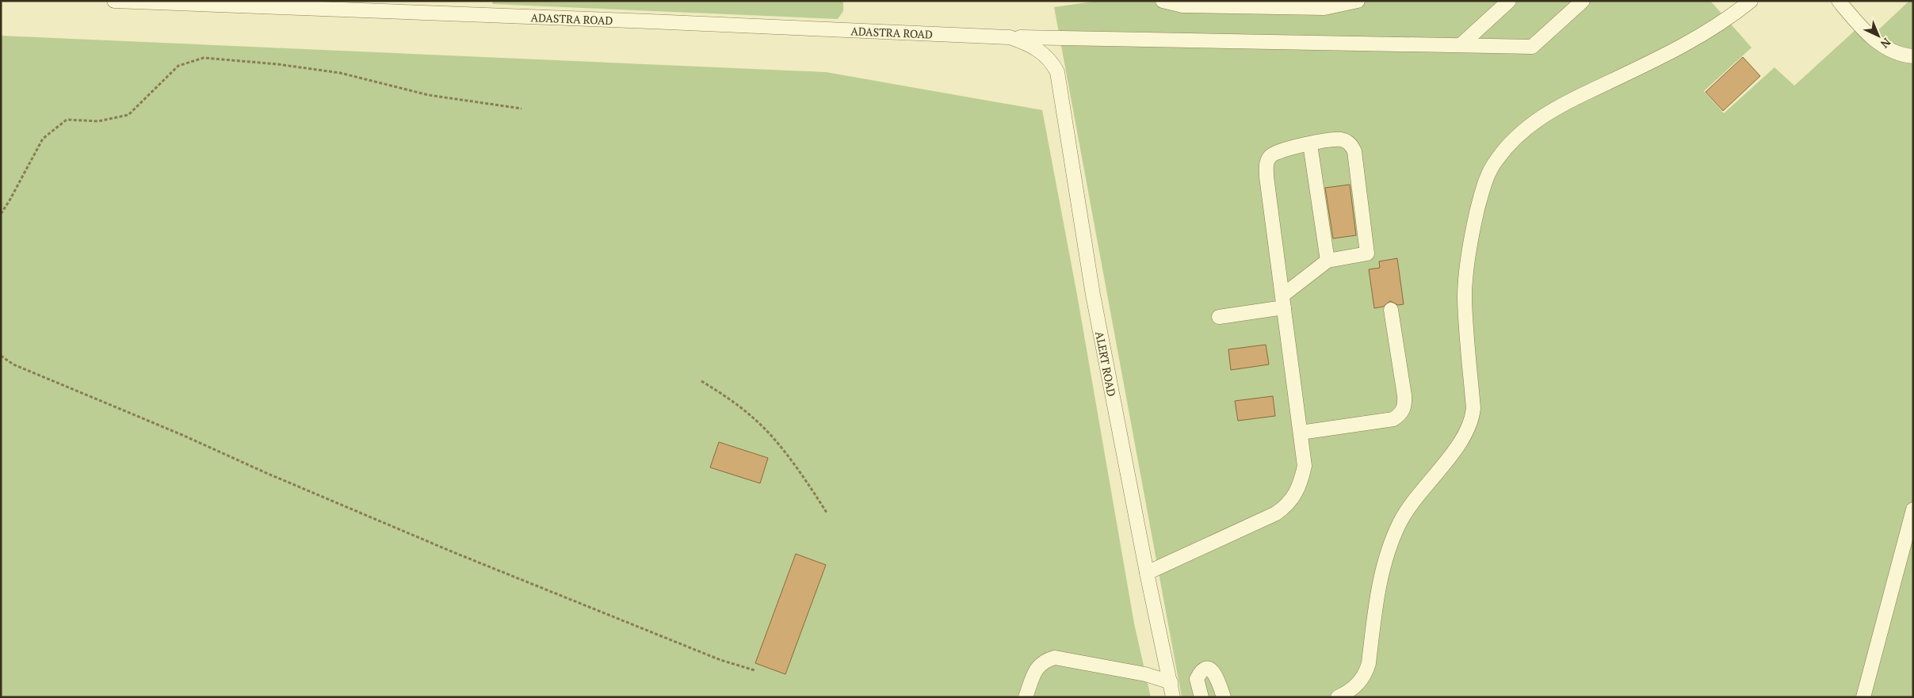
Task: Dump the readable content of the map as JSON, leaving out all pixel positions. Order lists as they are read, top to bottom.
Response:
{
  "streets": {
    "street": ["ADASTRA ROAD", "ALERT ROAD"]
  },
  "crossings": [
    ["ADASTRA ROAD", "ALERT ROAD"]
  ],
  "north": "bottom right"
}
